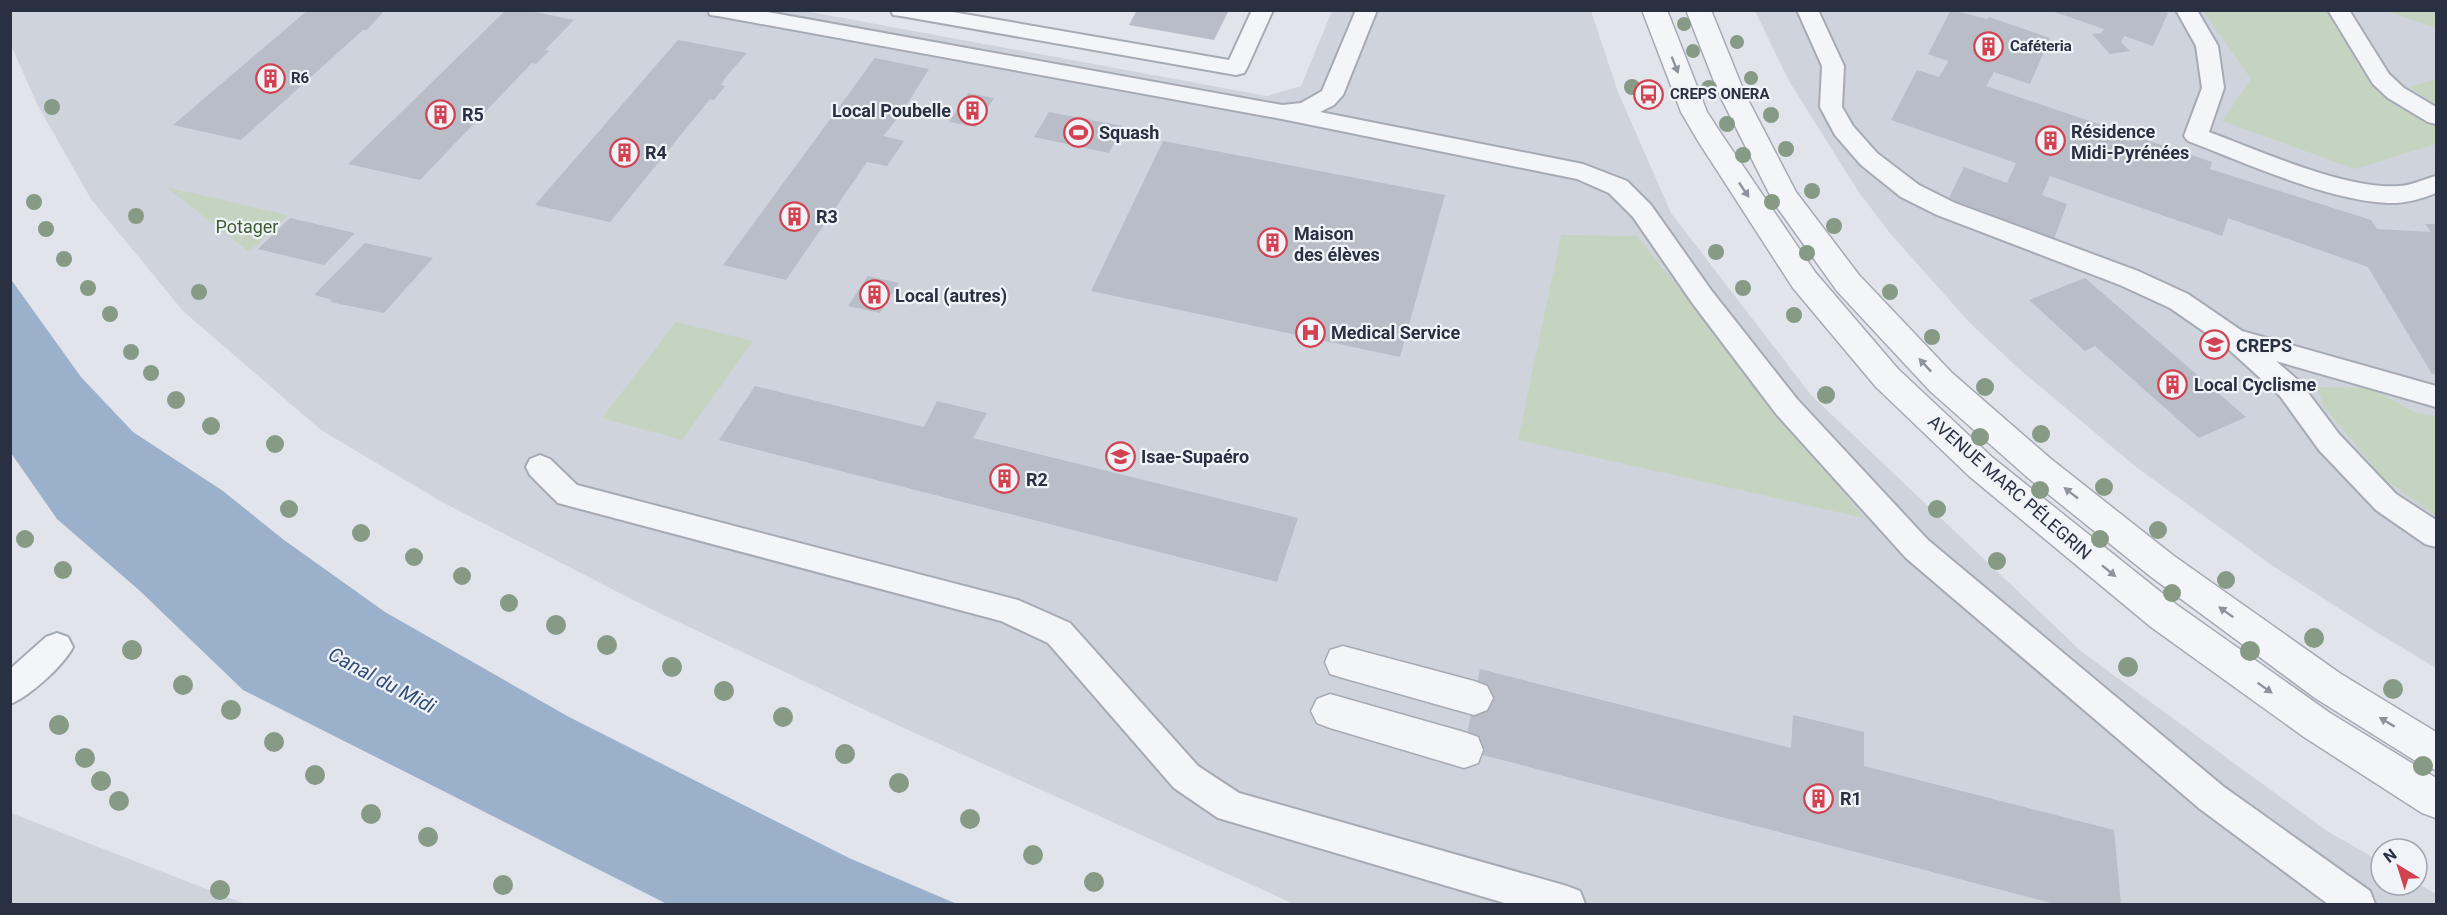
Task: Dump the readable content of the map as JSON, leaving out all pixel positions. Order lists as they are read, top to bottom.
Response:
{
  "streets": {
    "street": ["AVENUE MARC PÉLEGRIN"]
  },
  "water": ["Canal du Midi"],
  "parks": ["Potager"],
  "places": {
    "building": [
      "Caféteria",
      "R6",
      "Local Poubelle",
      "R5",
      "Résidence Midi-Pyrénées",
      "R4",
      "R3",
      "Maison des élèves",
      "Local (autres)",
      "Local Cyclisme",
      "R2",
      "R1"
    ],
    "bus stop": ["CREPS ONERA"],
    "sports": ["Squash"],
    "hospital": ["Medical Service"],
    "school or university": ["CREPS", "Isae-Supaéro"]
  },
  "north": "top left"
}
